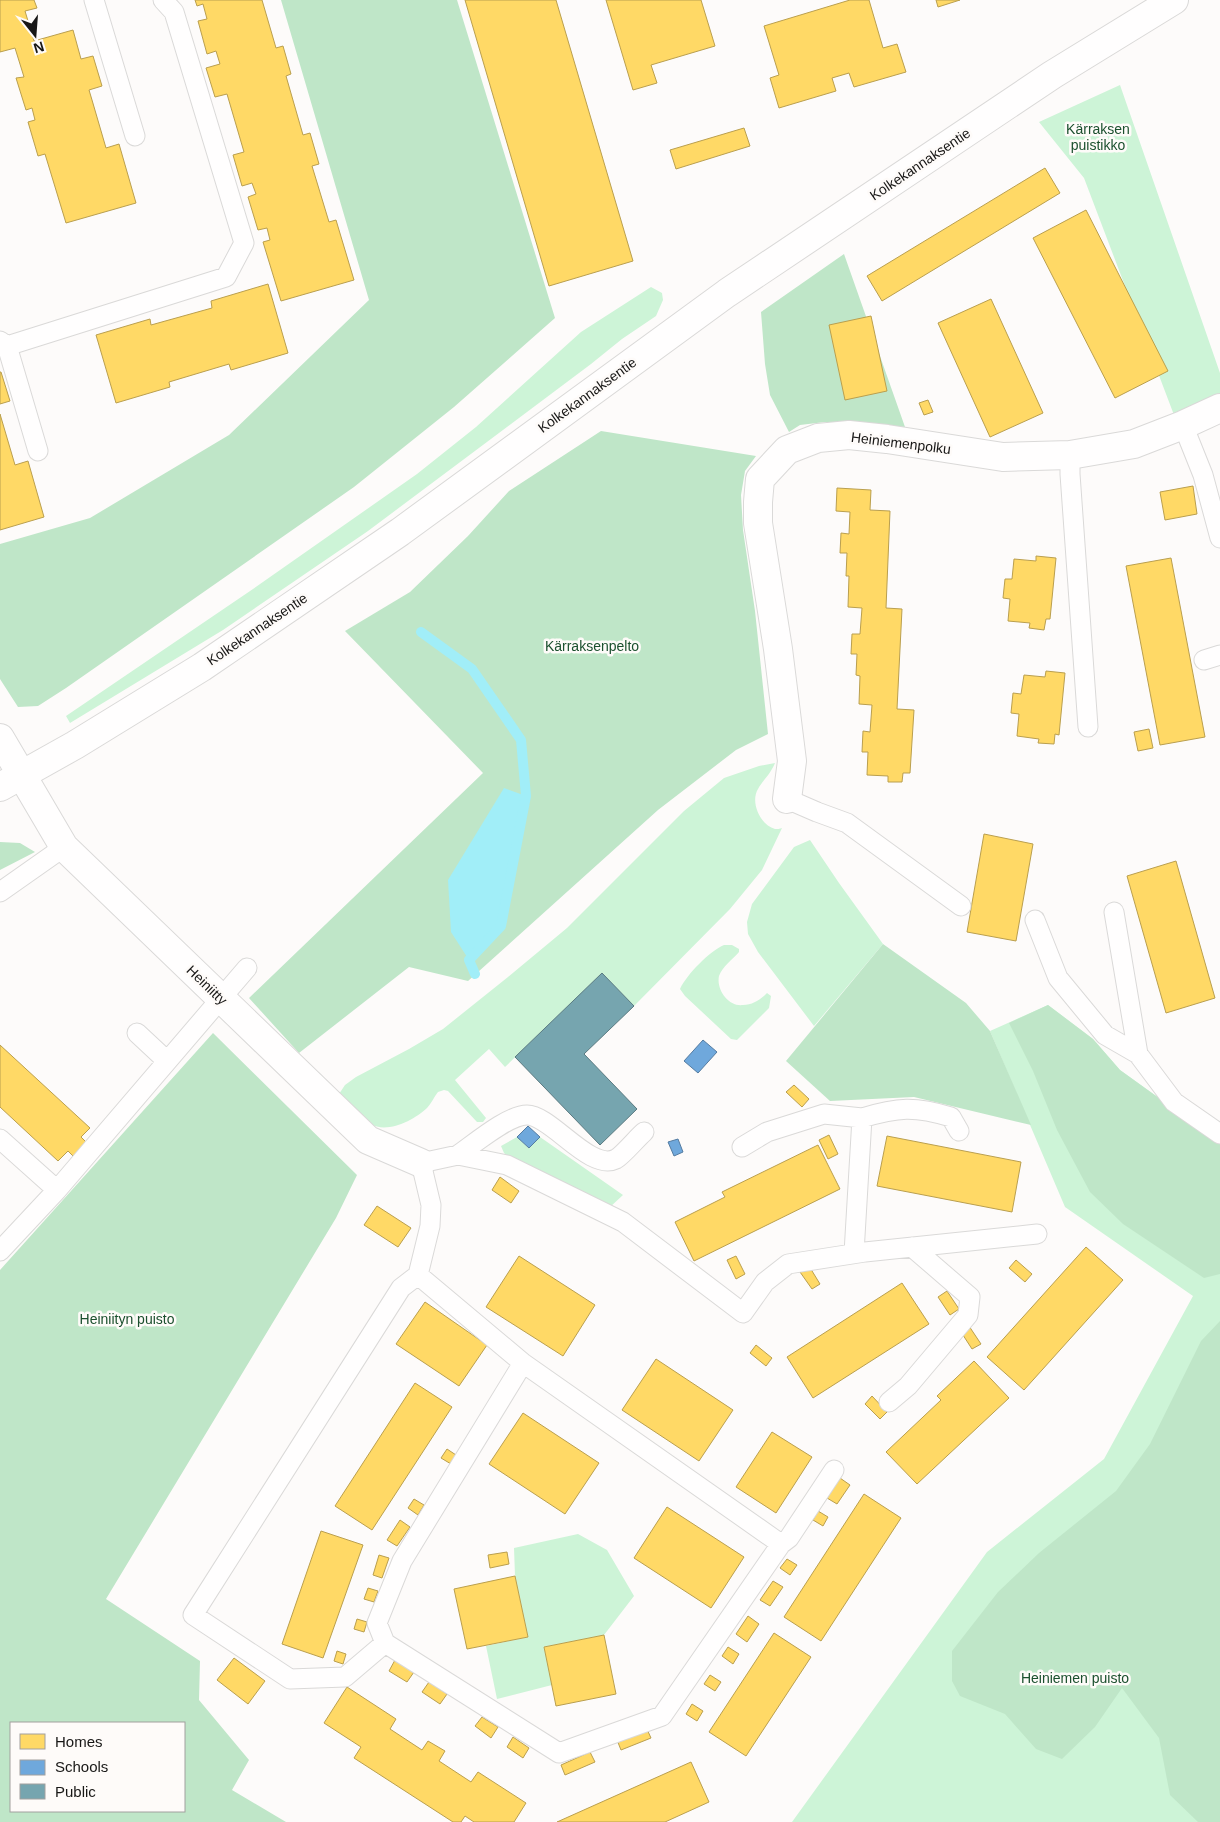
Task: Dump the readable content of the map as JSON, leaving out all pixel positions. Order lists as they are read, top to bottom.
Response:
{
  "streets": {
    "street": ["Kolkekannaksentie", "Heiniemenpolku", "Heiniitty"]
  },
  "crossings": [
    ["Kolkekannaksentie", "Heiniitty"]
  ],
  "parks": [
    "Kärraksen puistikko",
    "Kärraksenpelto",
    "Heiniityn puisto",
    "Heiniemen puisto"
  ],
  "legend": ["Homes", "Schools", "Public"],
  "north": "bottom"
}
